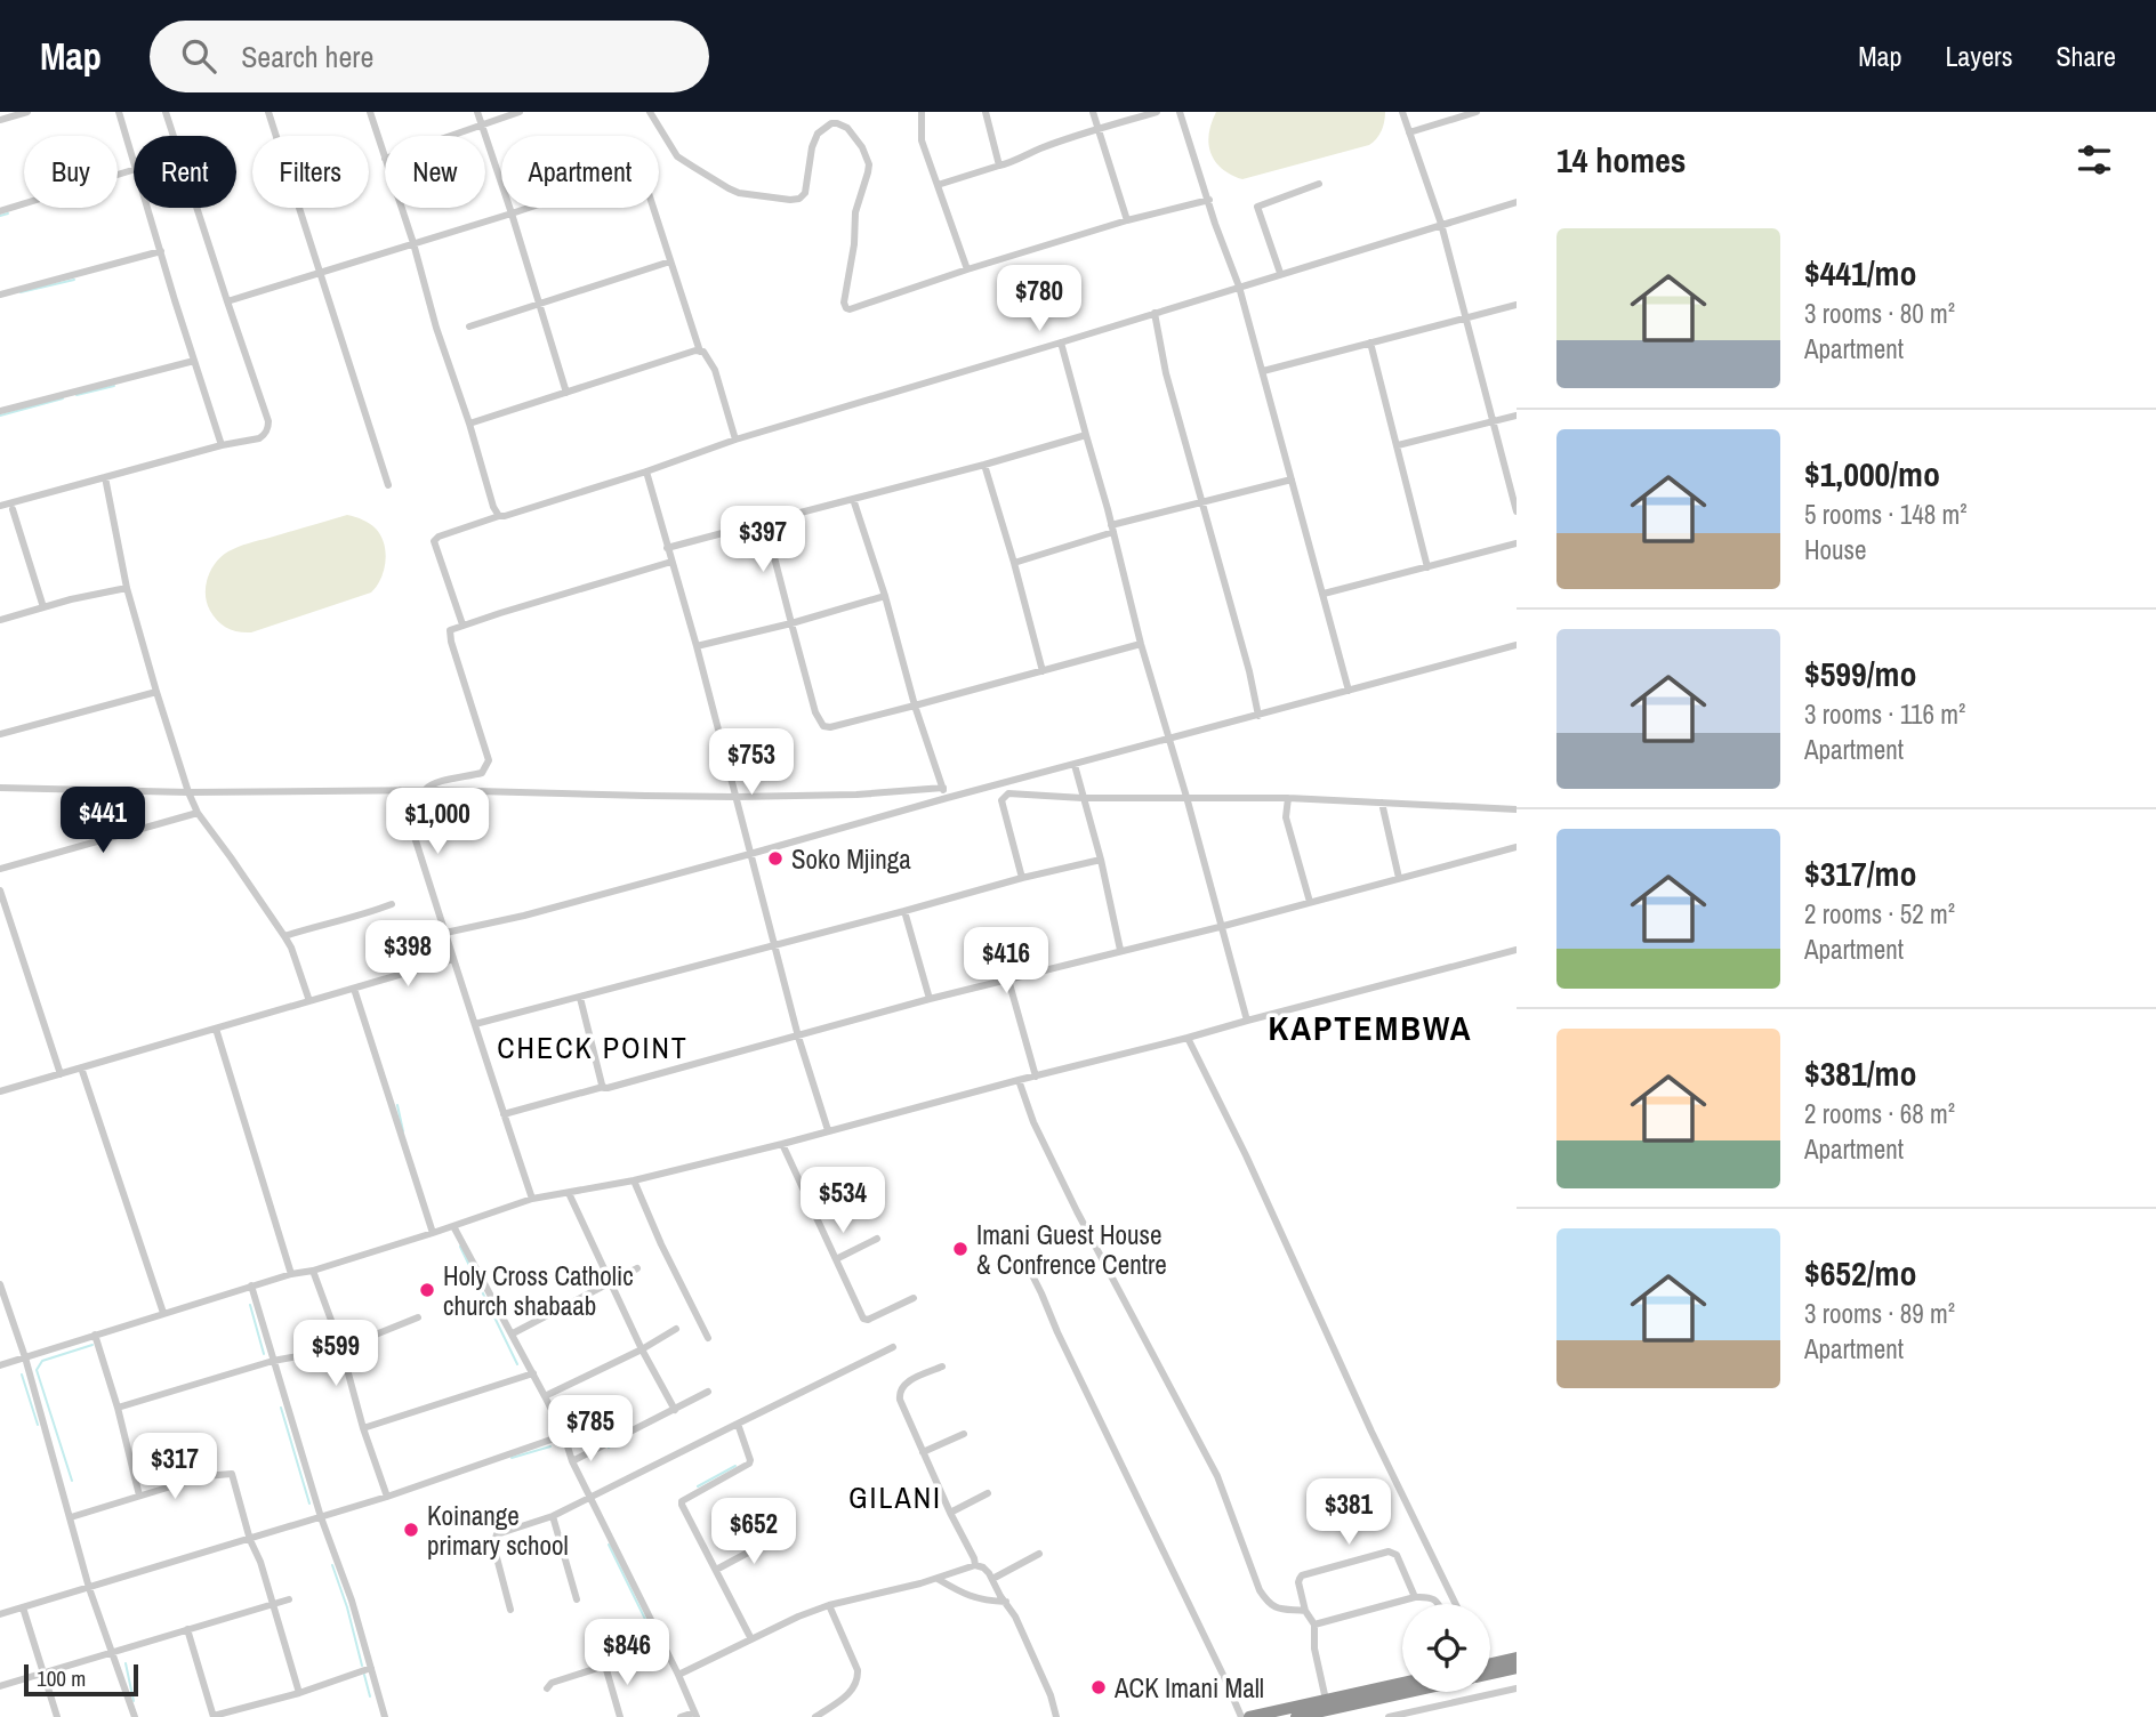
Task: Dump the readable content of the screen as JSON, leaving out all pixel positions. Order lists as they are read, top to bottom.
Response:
{
  "districts": ["KAPTEMBWA", "CHECK POINT", "GILANI"],
  "places": [
    "Soko Mjinga",
    "Imani Guest House & Confrence Centre",
    "Holy Cross Catholic church shabaab",
    "Koinange primary school",
    "ACK Imani Mall"
  ],
  "scale_bar": "100 m",
  "page": {
    "header": "Map",
    "search": "Search here",
    "nav": ["Map", "Layers", "Share"],
    "heading": "14 homes",
    "chip": [
      "Buy",
      "Rent",
      "Filters",
      "New",
      "Apartment"
    ],
    "list": [
      {
        "name": "$441/mo",
        "note": "3 rooms · 80 m² · Apartment"
      },
      {
        "name": "$1,000/mo",
        "note": "5 rooms · 148 m² · House"
      },
      {
        "name": "$599/mo",
        "note": "3 rooms · 116 m² · Apartment"
      },
      {
        "name": "$317/mo",
        "note": "2 rooms · 52 m² · Apartment"
      },
      {
        "name": "$381/mo",
        "note": "2 rooms · 68 m² · Apartment"
      },
      {
        "name": "$652/mo",
        "note": "3 rooms · 89 m² · Apartment"
      }
    ],
    "price": [
      "$780",
      "$397",
      "$753",
      "$441",
      "$1,000",
      "$398",
      "$416",
      "$534",
      "$599",
      "$785",
      "$317",
      "$381",
      "$652",
      "$846"
    ],
    "scale": "100 m"
  }
}
